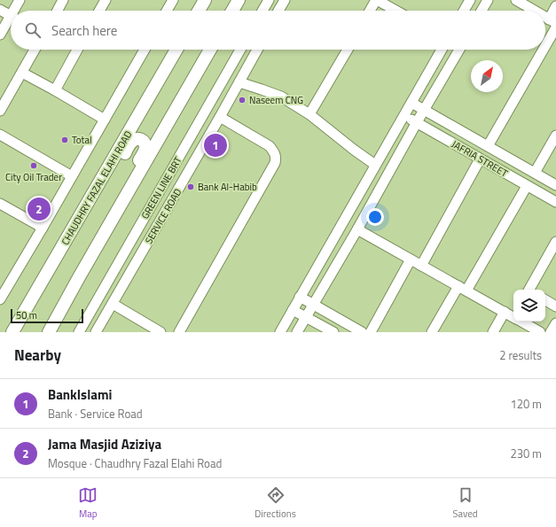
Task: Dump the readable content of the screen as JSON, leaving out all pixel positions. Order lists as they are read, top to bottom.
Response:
{
  "streets": {
    "main road": ["CHAUDHRY FAZAL ELAHI ROAD"],
    "street": ["JAFRIA STREET", "GREEN LINE BRT", "SERVICE ROAD"]
  },
  "places": [
    "Naseem CNG",
    "Total",
    "City Oil Trader",
    "Bank Al-Habib"
  ],
  "scale_bar": "50 m",
  "north": "top right",
  "page": {
    "search": "Search here",
    "pins": ["1", "2"],
    "scale": "50 m",
    "heading": ["Nearby", "2 results"],
    "list": [
      {
        "mark": "1",
        "name": "BankIslami",
        "note": "Bank · Service Road",
        "value": "120 m"
      },
      {
        "mark": "2",
        "name": "Jama Masjid Aziziya",
        "note": "Mosque · Chaudhry Fazal Elahi Road",
        "value": "230 m"
      }
    ],
    "nav": ["Map", "Directions", "Saved"]
  }
}
